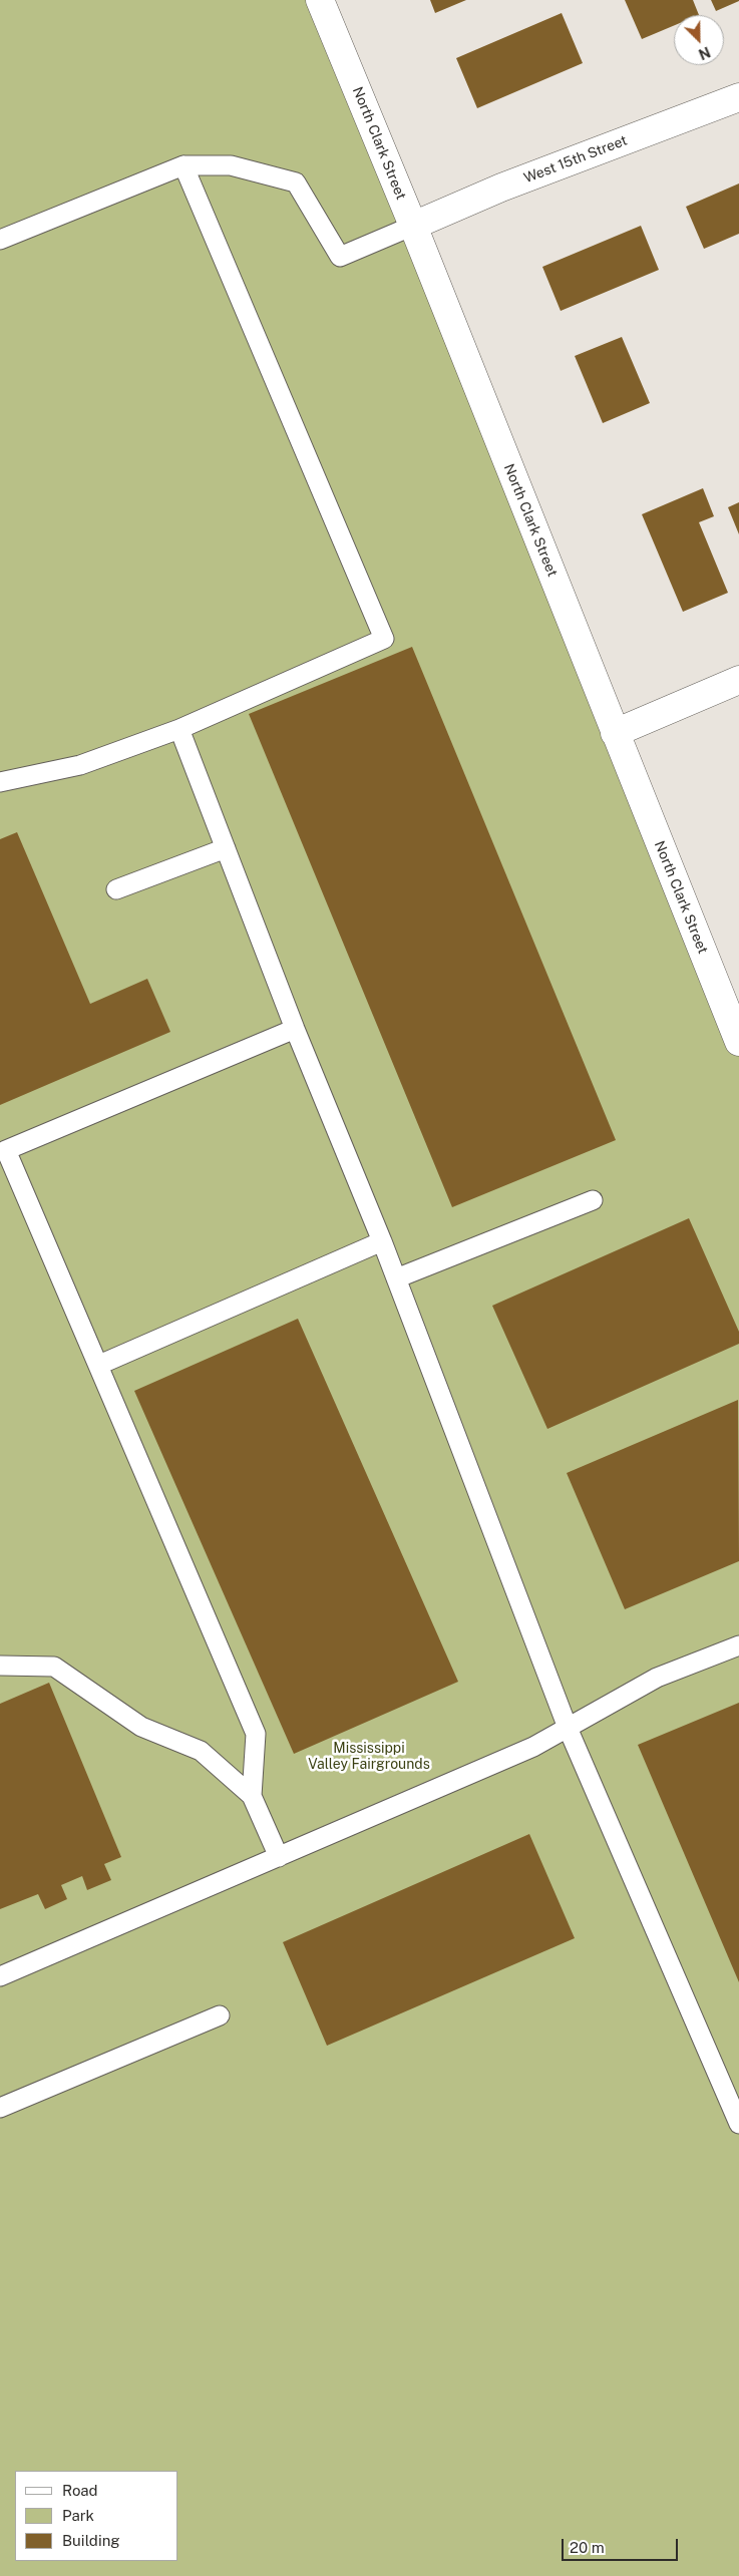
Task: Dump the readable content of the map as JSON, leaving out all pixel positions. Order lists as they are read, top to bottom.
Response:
{
  "streets": {
    "street": ["North Clark Street", "West 15th Street"]
  },
  "crossings": [
    ["North Clark Street", "West 15th Street"]
  ],
  "parks": ["Mississippi Valley Fairgrounds"],
  "legend": ["Road", "Park", "Building"],
  "scale_bar": "20 m",
  "north": "bottom right"
}
